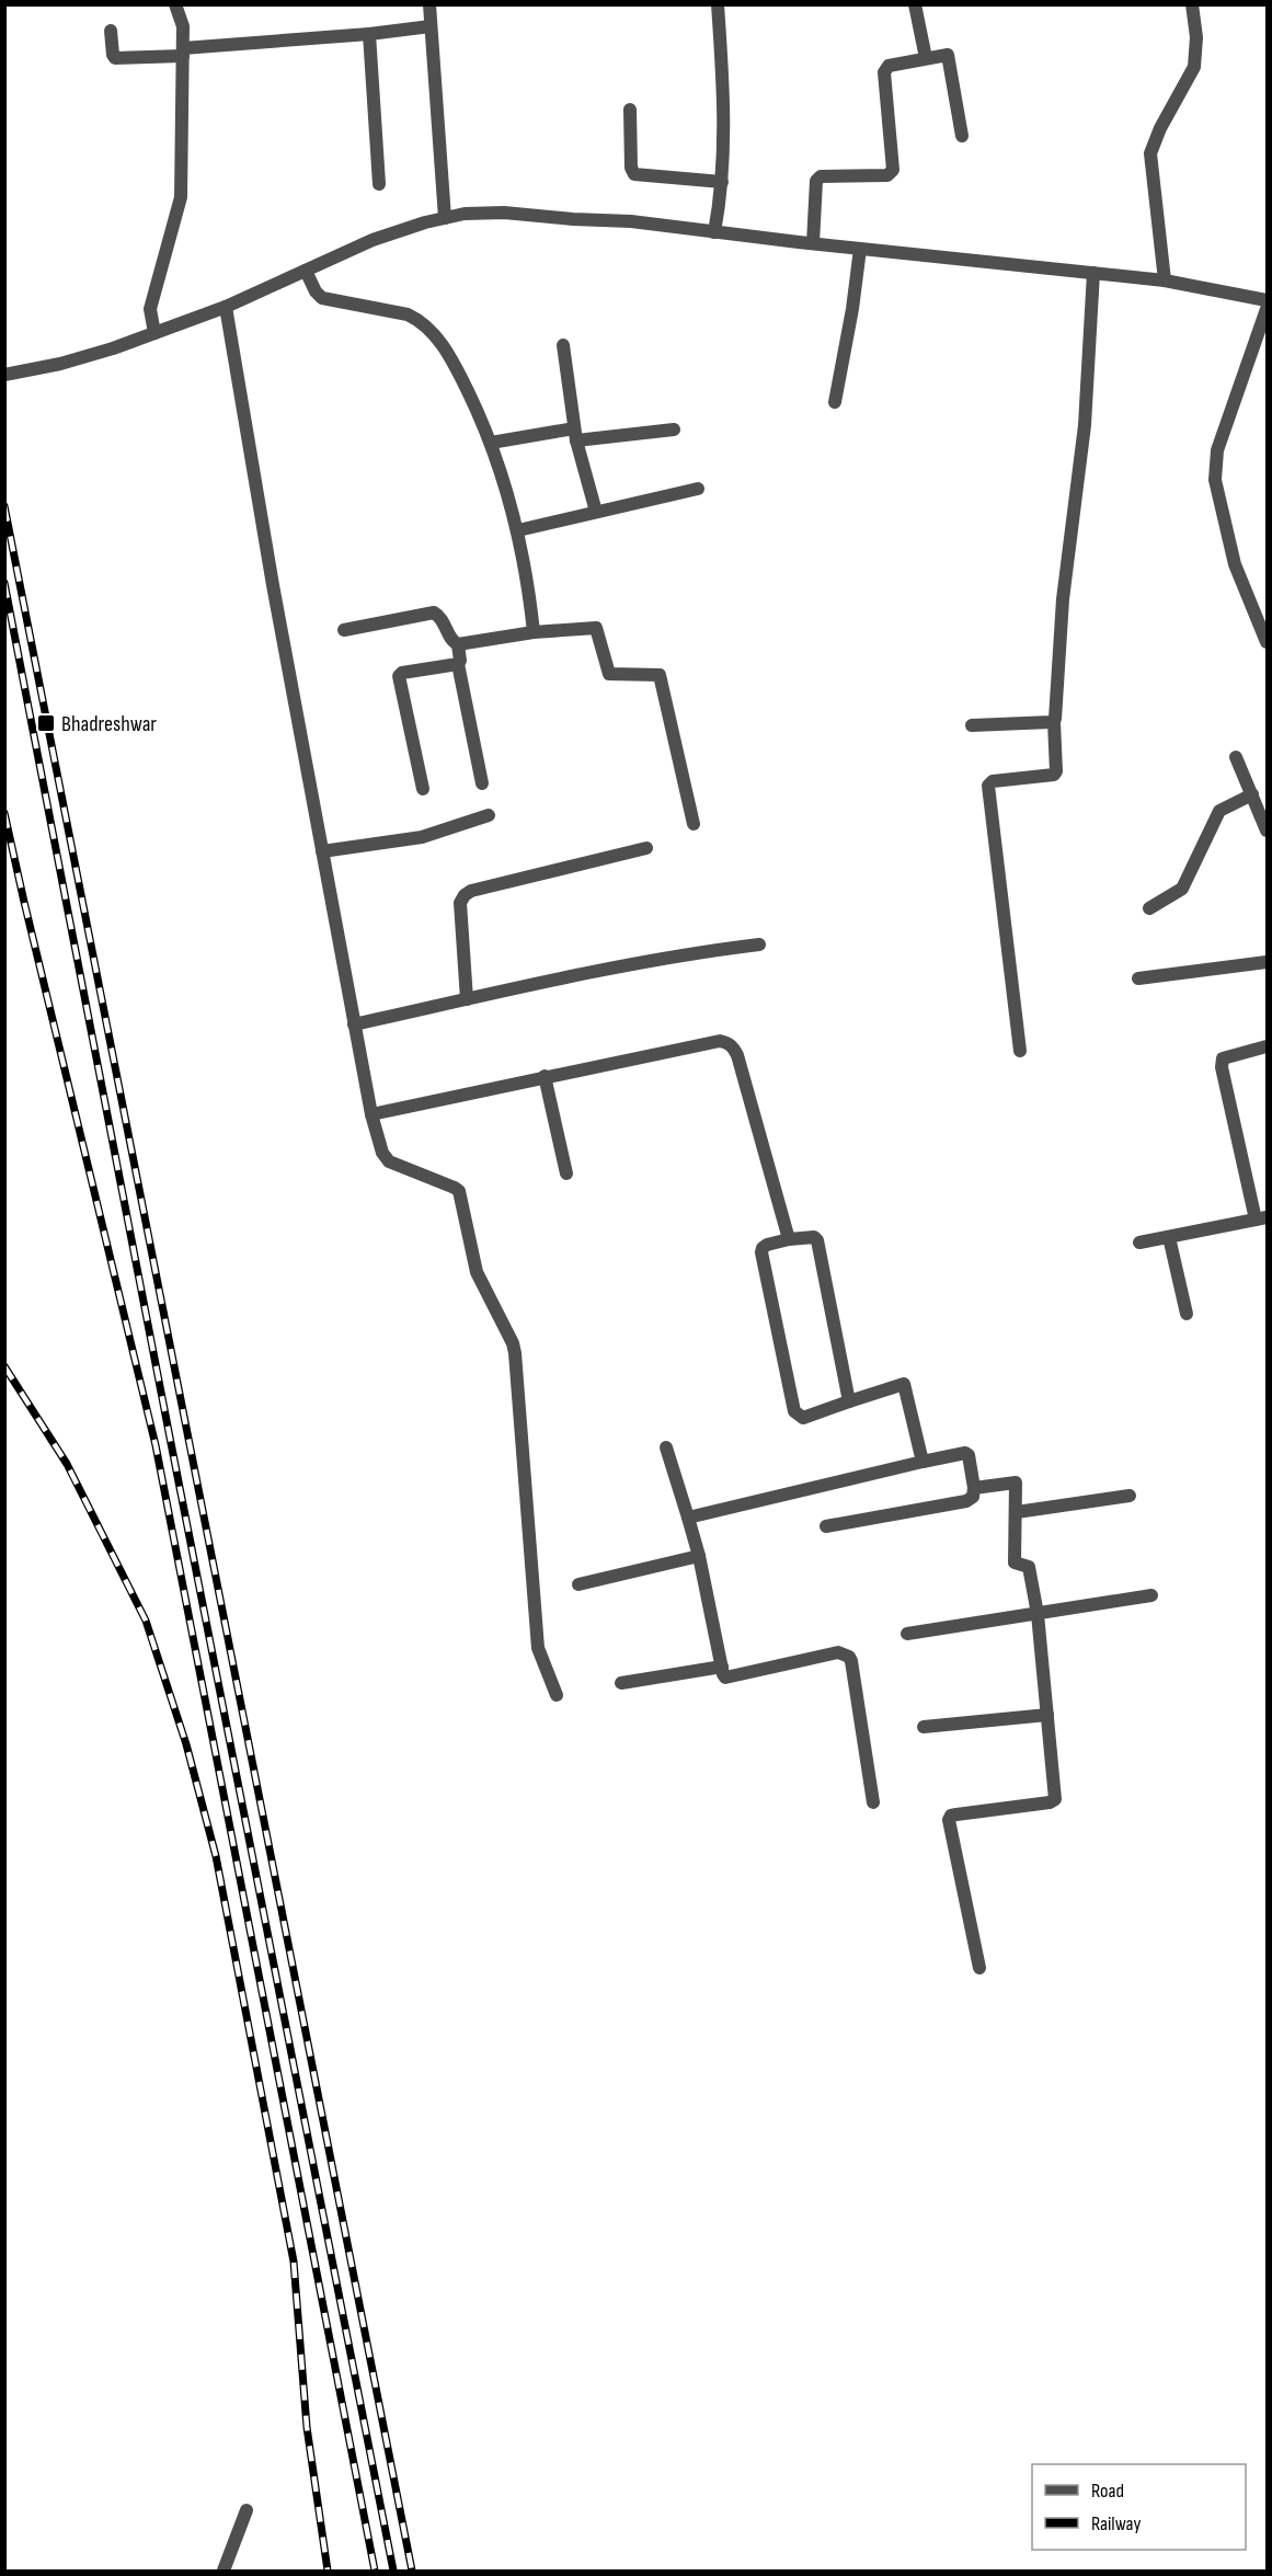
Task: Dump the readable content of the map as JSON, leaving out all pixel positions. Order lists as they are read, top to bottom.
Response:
{
  "places": {
    "transit": ["Bhadreshwar"]
  },
  "legend": ["Road", "Railway"]
}
